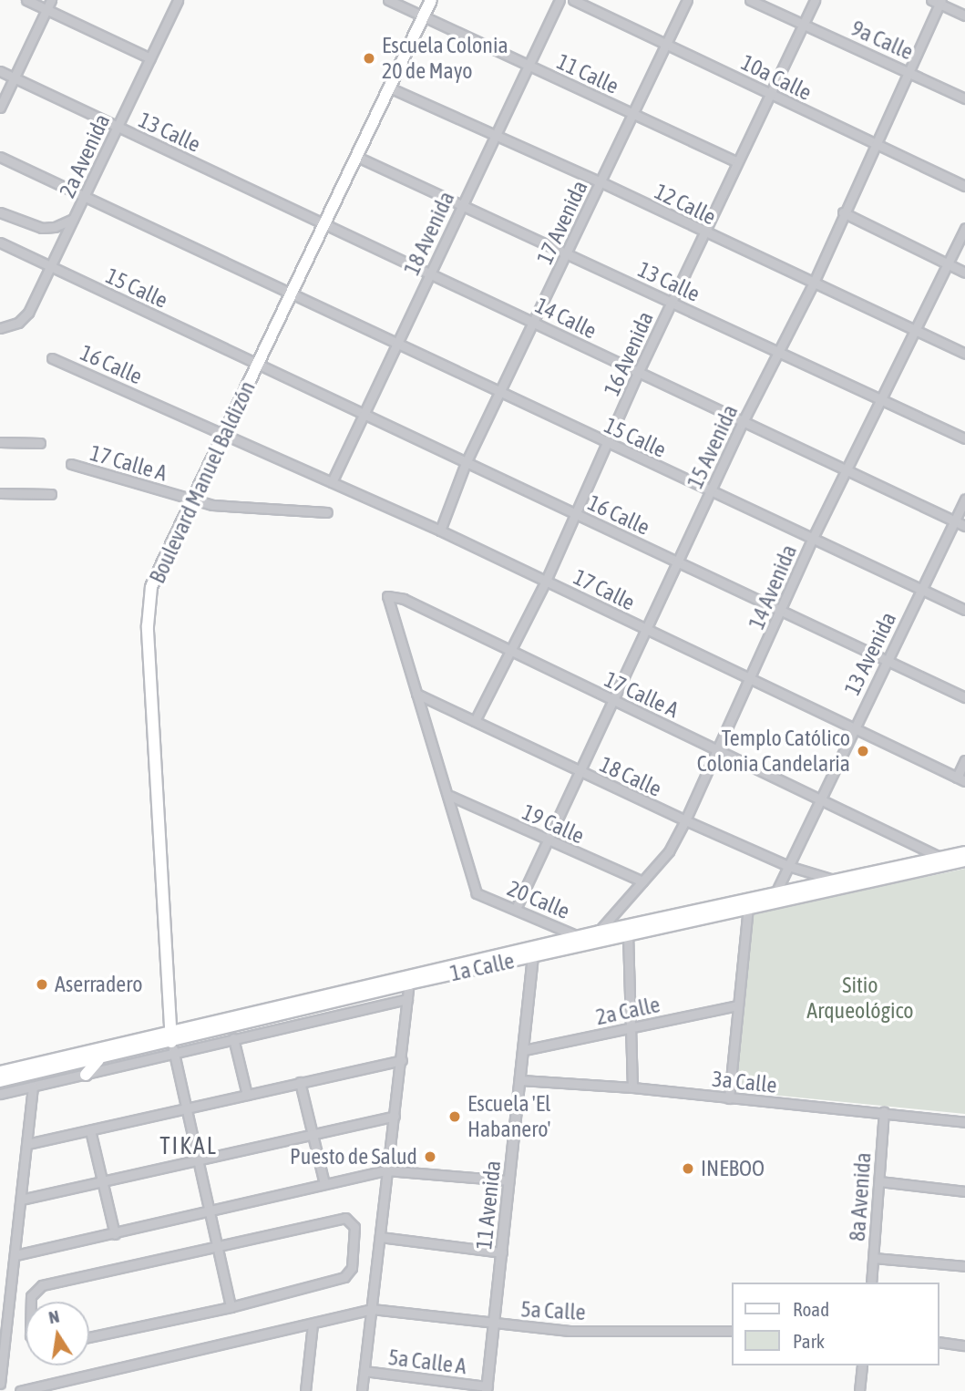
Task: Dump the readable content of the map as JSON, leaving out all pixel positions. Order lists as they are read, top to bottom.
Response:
{
  "streets": {
    "main road": ["Boulevard Manuel Baldizón", "1a Calle"],
    "street": [
      "9a Calle",
      "11 Calle",
      "10a Calle",
      "13 Calle",
      "2a Avenida",
      "12 Calle",
      "17 Avenida",
      "18 Avenida",
      "15 Calle",
      "14 Calle",
      "16 Avenida",
      "16 Calle",
      "15 Avenida",
      "17 Calle A",
      "14 Avenida",
      "17 Calle",
      "13 Avenida",
      "18 Calle",
      "19 Calle",
      "20 Calle",
      "2a Calle",
      "3a Calle",
      "8a Avenida",
      "11 Avenida",
      "5a Calle",
      "5a Calle A"
    ]
  },
  "crossings": [
    ["9a Calle", "16 Avenida"],
    ["9a Calle", "15 Avenida"],
    ["11 Calle", "17 Avenida"],
    ["11 Calle", "18 Avenida"],
    ["11 Calle", "16 Avenida"],
    ["11 Calle", "Boulevard Manuel Baldizón"],
    ["10a Calle", "17 Avenida"],
    ["10a Calle", "16 Avenida"],
    ["10a Calle", "15 Avenida"],
    ["13 Calle", "2a Avenida"],
    ["13 Calle", "17 Avenida"],
    ["13 Calle", "18 Avenida"],
    ["13 Calle", "14 Calle"],
    ["13 Calle", "16 Avenida"],
    ["13 Calle", "15 Avenida"],
    ["13 Calle", "Boulevard Manuel Baldizón"],
    ["13 Calle", "14 Avenida"],
    ["2a Avenida", "15 Calle"],
    ["12 Calle", "17 Avenida"],
    ["12 Calle", "18 Avenida"],
    ["12 Calle", "16 Avenida"],
    ["12 Calle", "15 Avenida"],
    ["12 Calle", "Boulevard Manuel Baldizón"],
    ["12 Calle", "14 Avenida"],
    ["17 Avenida", "15 Calle"],
    ["17 Avenida", "14 Calle"],
    ["17 Avenida", "16 Calle"],
    ["17 Avenida", "17 Calle"],
    ["18 Avenida", "15 Calle"],
    ["18 Avenida", "14 Calle"],
    ["18 Avenida", "16 Calle"],
    ["18 Avenida", "17 Calle"],
    ["15 Calle", "16 Avenida"],
    ["15 Calle", "16 Calle"],
    ["15 Calle", "15 Avenida"],
    ["15 Calle", "Boulevard Manuel Baldizón"],
    ["15 Calle", "14 Avenida"],
    ["15 Calle", "13 Avenida"],
    ["14 Calle", "16 Avenida"],
    ["14 Calle", "15 Avenida"],
    ["14 Calle", "Boulevard Manuel Baldizón"],
    ["14 Calle", "14 Avenida"],
    ["14 Calle", "13 Avenida"],
    ["16 Avenida", "16 Calle"],
    ["16 Avenida", "17 Calle A"],
    ["16 Avenida", "17 Calle"],
    ["16 Avenida", "18 Calle"],
    ["16 Calle", "15 Avenida"],
    ["16 Calle", "Boulevard Manuel Baldizón"],
    ["16 Calle", "14 Avenida"],
    ["16 Calle", "17 Calle"],
    ["16 Calle", "13 Avenida"],
    ["15 Avenida", "17 Calle A"],
    ["15 Avenida", "17 Calle"],
    ["15 Avenida", "18 Calle"],
    ["15 Avenida", "19 Calle"],
    ["15 Avenida", "20 Calle"],
    ["17 Calle A", "Boulevard Manuel Baldizón"],
    ["17 Calle A", "14 Avenida"],
    ["17 Calle A", "13 Avenida"],
    ["17 Calle A", "18 Calle"],
    ["17 Calle A", "1a Calle"],
    ["Boulevard Manuel Baldizón", "17 Calle"],
    ["Boulevard Manuel Baldizón", "1a Calle"],
    ["14 Avenida", "17 Calle"],
    ["14 Avenida", "18 Calle"],
    ["14 Avenida", "19 Calle"],
    ["14 Avenida", "1a Calle"],
    ["17 Calle", "13 Avenida"],
    ["13 Avenida", "18 Calle"],
    ["13 Avenida", "1a Calle"],
    ["18 Calle", "1a Calle"],
    ["19 Calle", "20 Calle"],
    ["20 Calle", "1a Calle"],
    ["1a Calle", "11 Avenida"],
    ["2a Calle", "11 Avenida"],
    ["3a Calle", "8a Avenida"],
    ["3a Calle", "11 Avenida"],
    ["11 Avenida", "5a Calle"],
    ["11 Avenida", "5a Calle A"]
  ],
  "districts": ["TIKAL"],
  "parks": ["Sitio Arqueológico"],
  "places": [
    "Escuela Colonia 20 de Mayo",
    "Templo Católico Colonia Candelaria",
    "Aserradero",
    "Escuela 'El Habanero'",
    "Puesto de Salud",
    "INEBOO"
  ],
  "legend": ["Road", "Park"],
  "north": "top"
}
